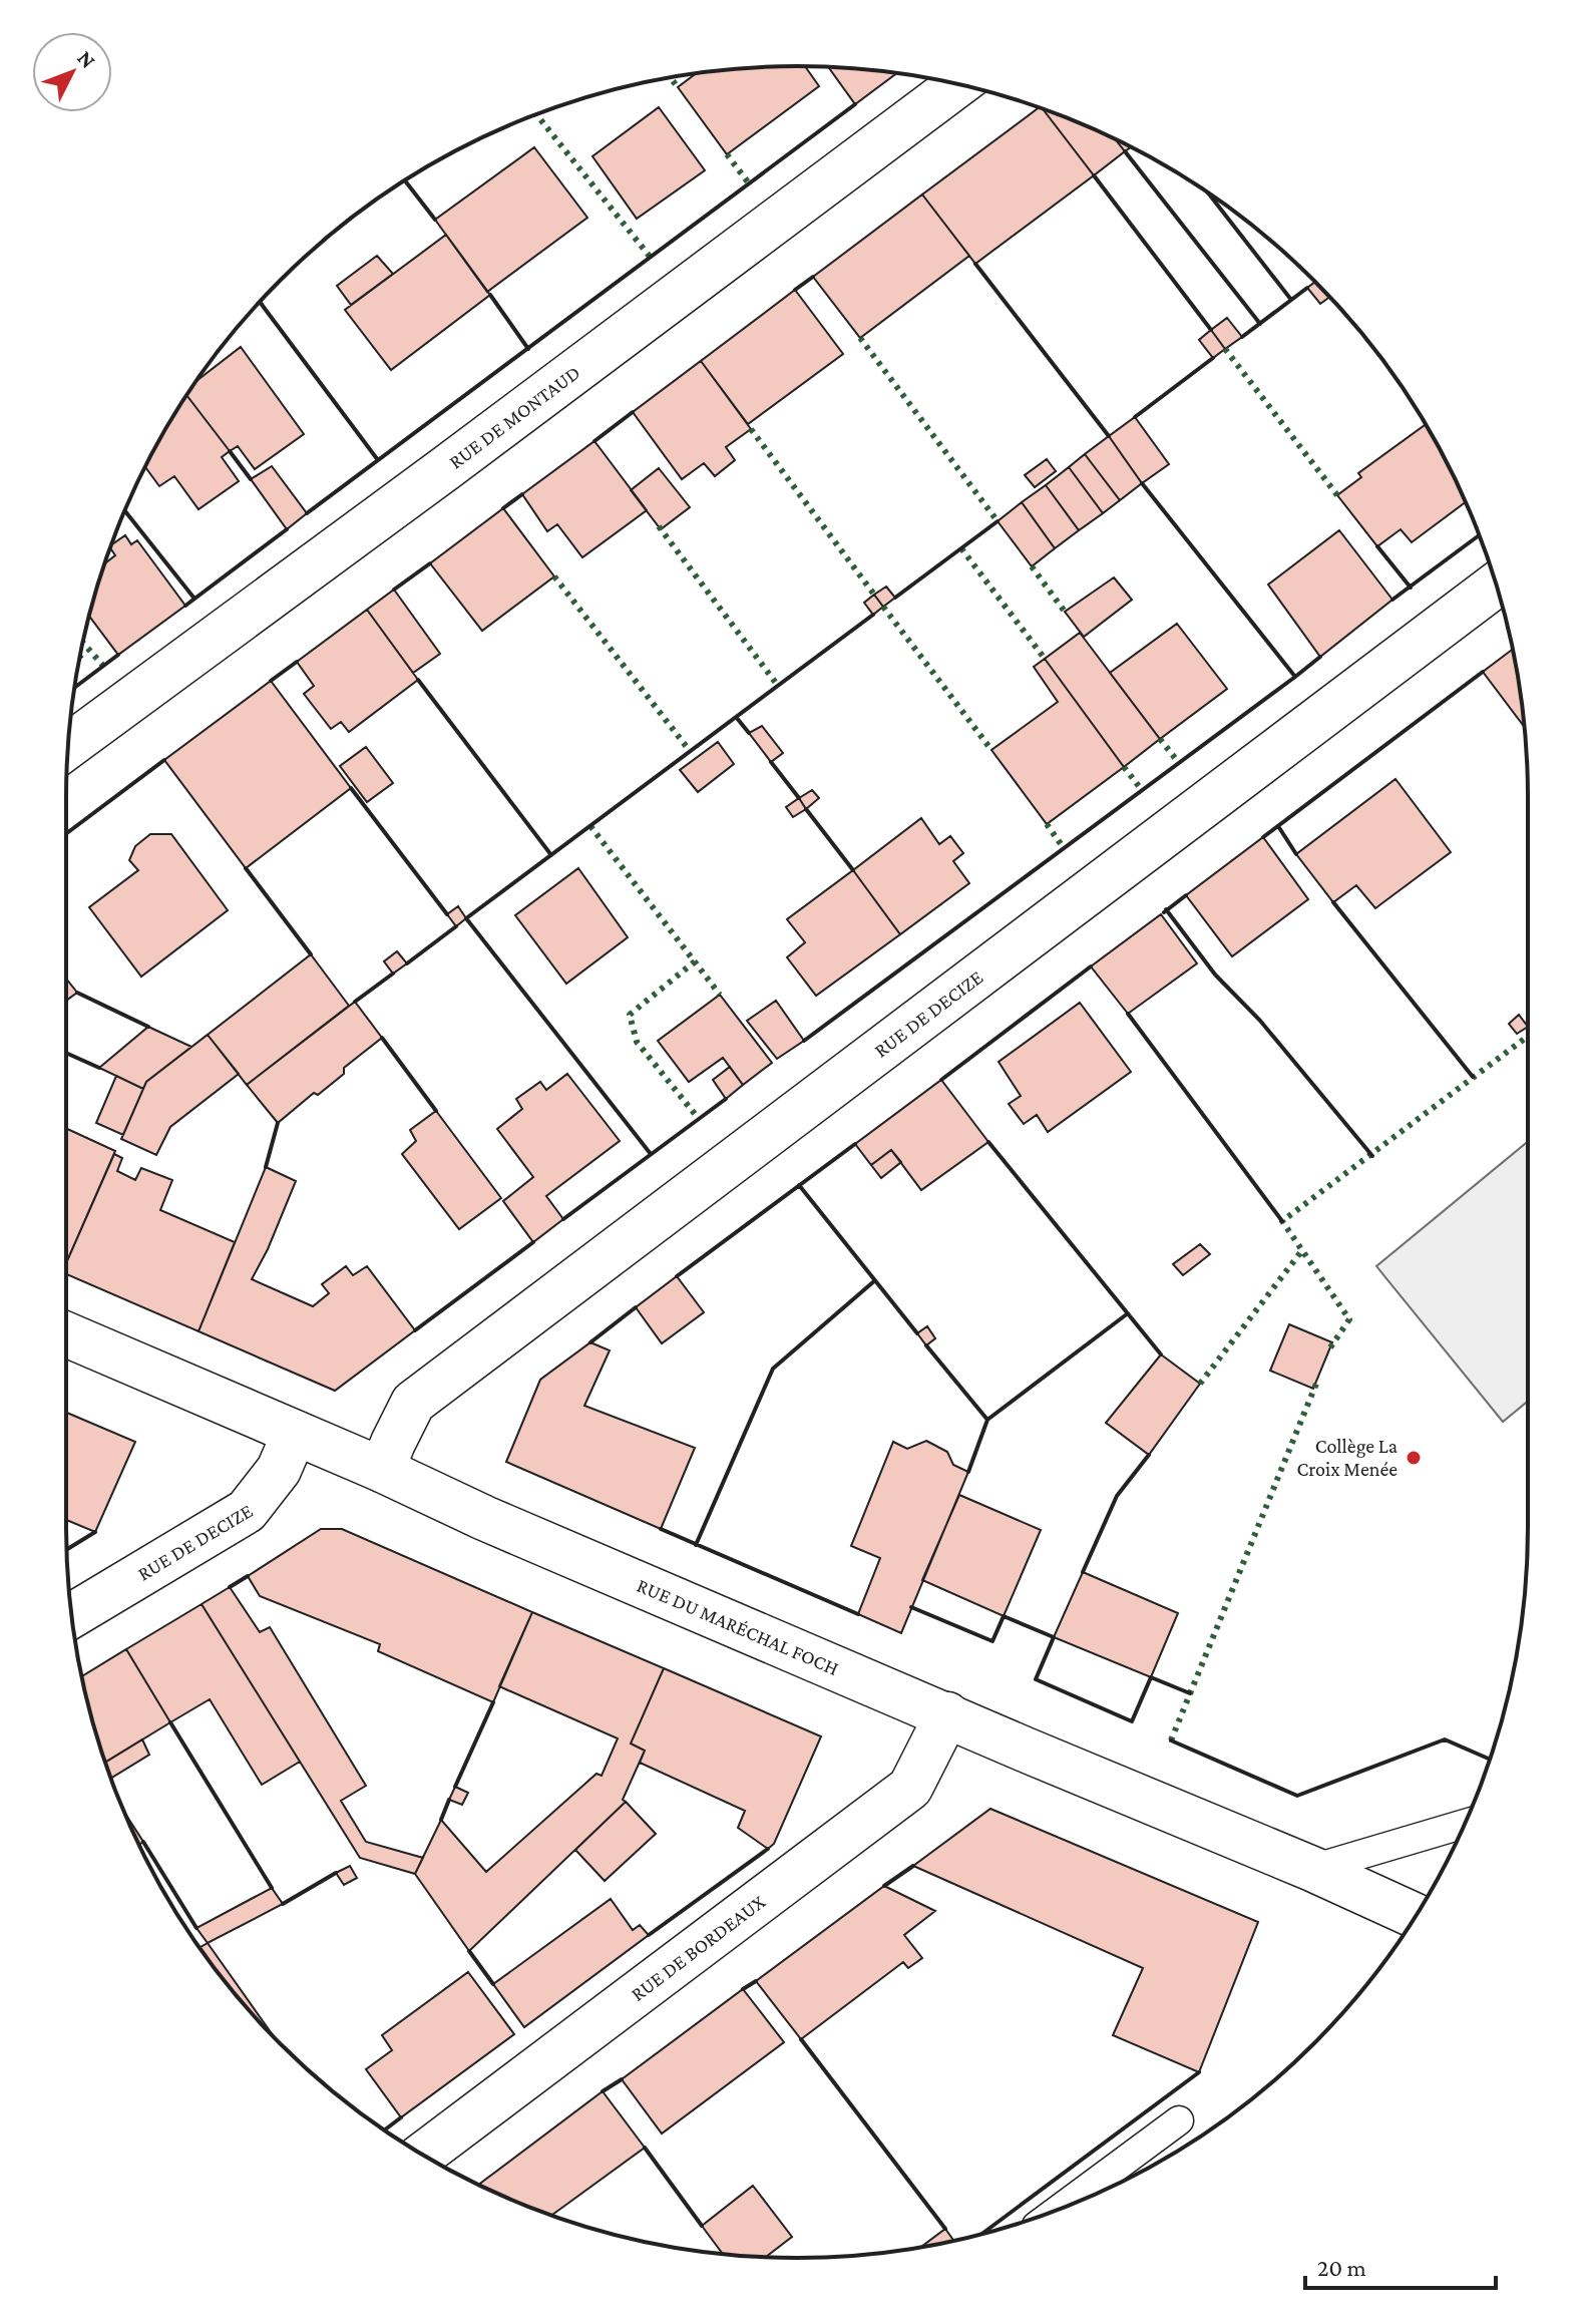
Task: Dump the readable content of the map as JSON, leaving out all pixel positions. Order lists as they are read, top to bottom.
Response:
{
  "streets": {
    "street": [
      "RUE DE MONTAUD",
      "RUE DE DECIZE",
      "RUE DU MARÉCHAL FOCH",
      "RUE DE BORDEAUX"
    ]
  },
  "crossings": [
    ["RUE DE DECIZE", "RUE DU MARÉCHAL FOCH"],
    ["RUE DU MARÉCHAL FOCH", "RUE DE BORDEAUX"]
  ],
  "places": ["Collège La Croix Menée"],
  "scale_bar": "20 m",
  "north": "top right"
}
